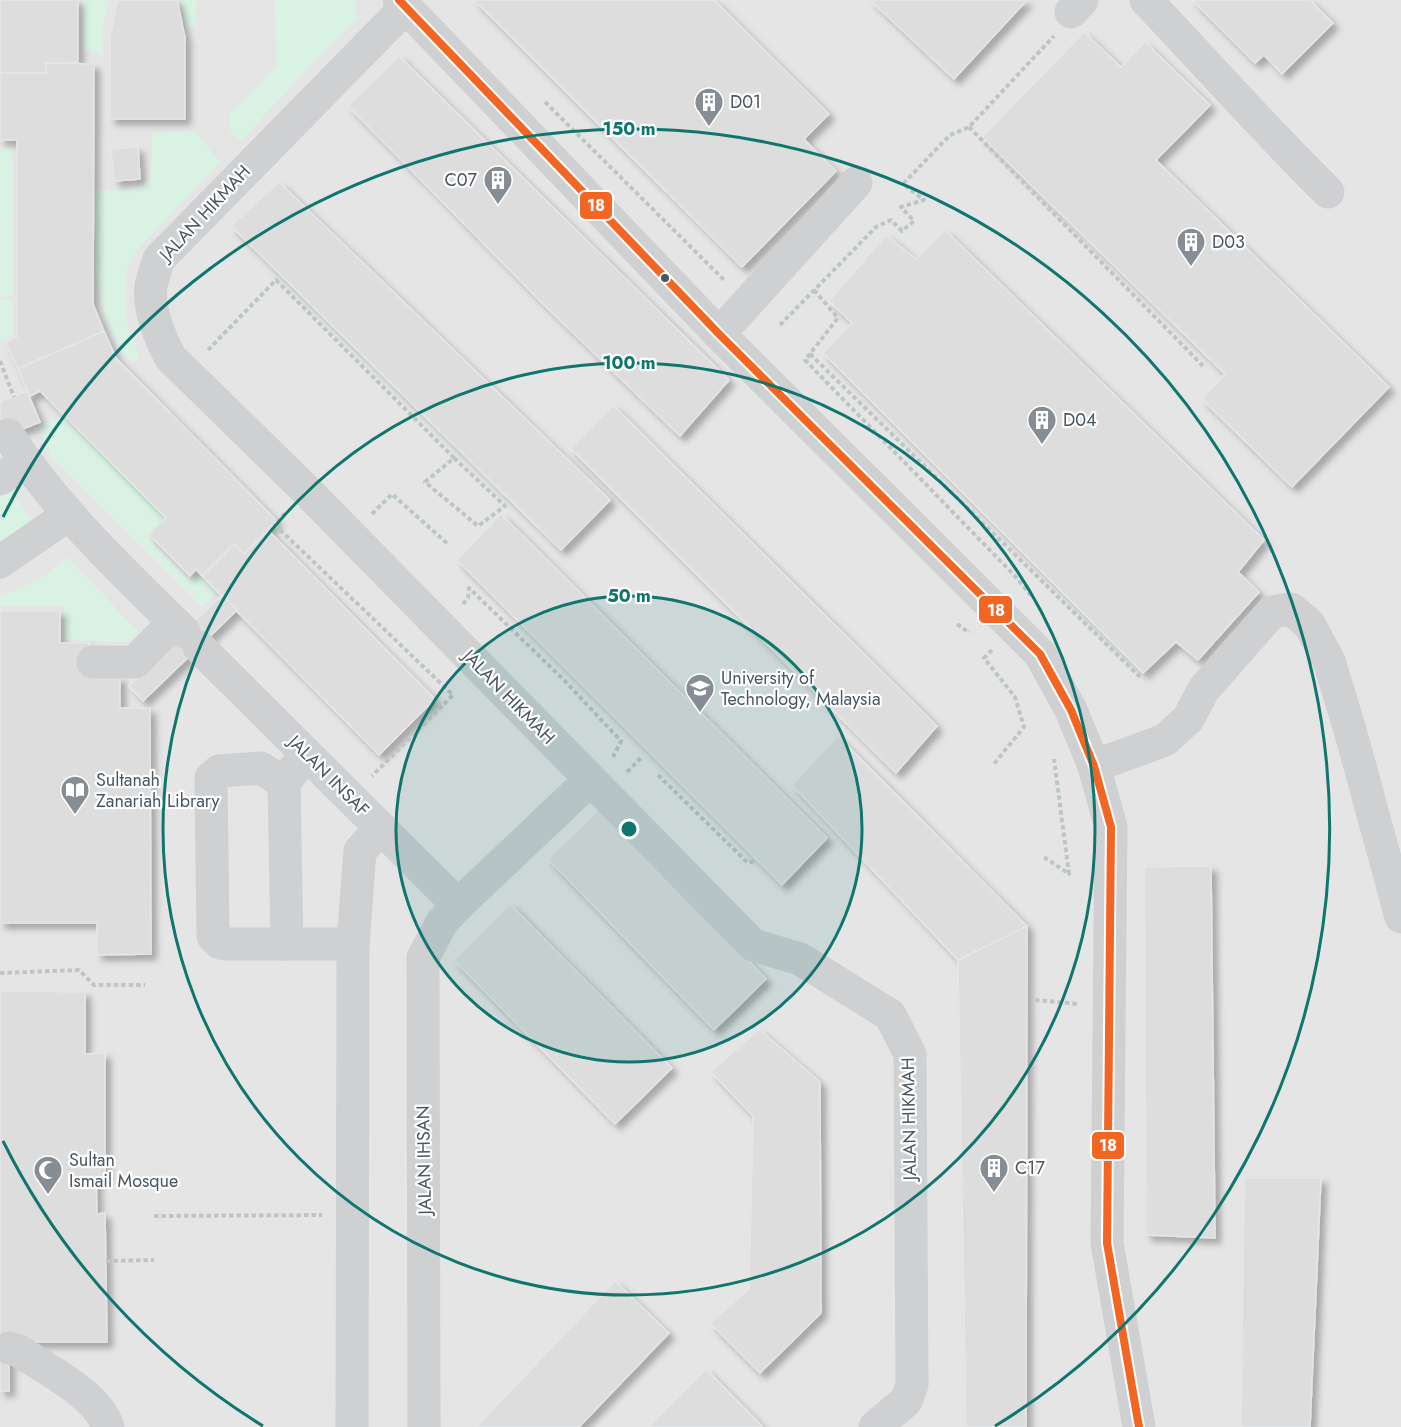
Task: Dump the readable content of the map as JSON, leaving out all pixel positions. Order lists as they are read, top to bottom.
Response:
{
  "streets": {
    "street": ["JALAN HIKMAH", "JALAN INSAF", "JALAN IHSAN"]
  },
  "crossings": [
    ["JALAN HIKMAH", "JALAN IHSAN"],
    ["JALAN INSAF", "JALAN IHSAN"]
  ],
  "places": {
    "building": [
      "D01",
      "C07",
      "D03",
      "D04",
      "C17"
    ],
    "school or university": ["University of Technology, Malaysia"],
    "library": ["Sultanah Zanariah Library"],
    "mosque": ["Sultan Ismail Mosque"]
  },
  "lines": ["transit line 18"],
  "rings": ["150 m", "100 m", "50 m"]
}
